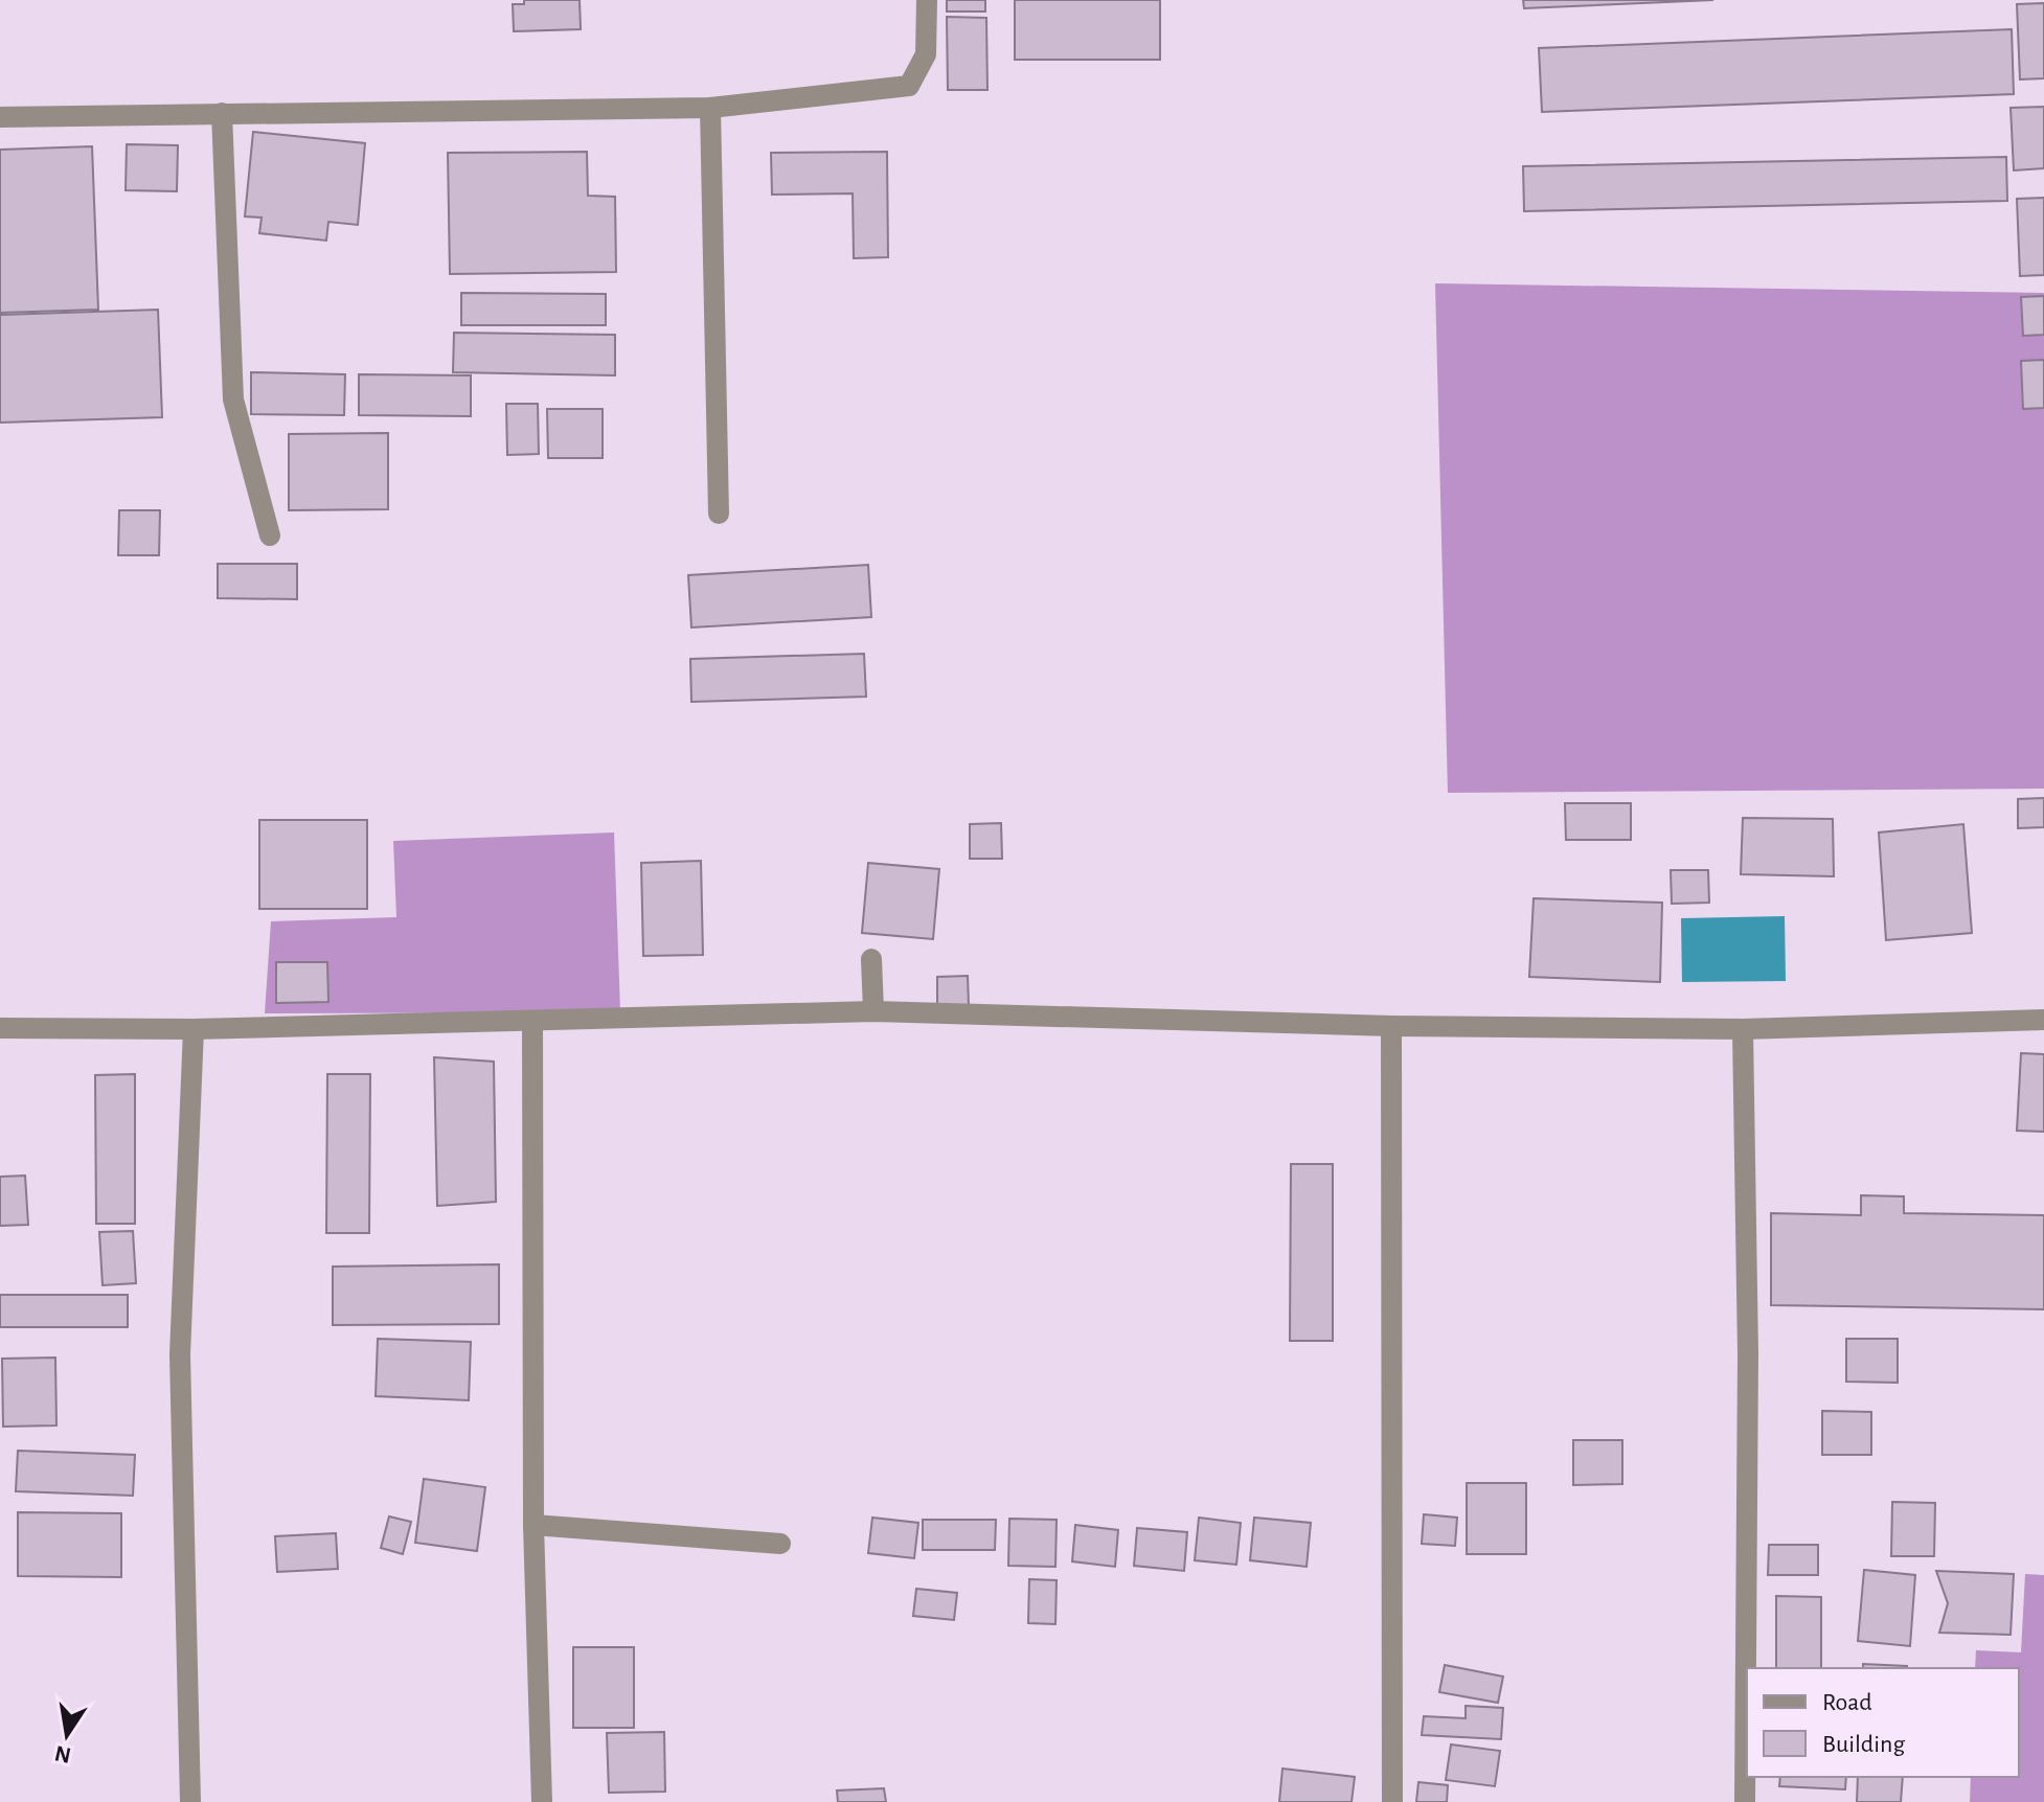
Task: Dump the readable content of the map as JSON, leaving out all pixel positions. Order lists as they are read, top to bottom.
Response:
{
  "legend": ["Road", "Building"],
  "north": "bottom"
}
